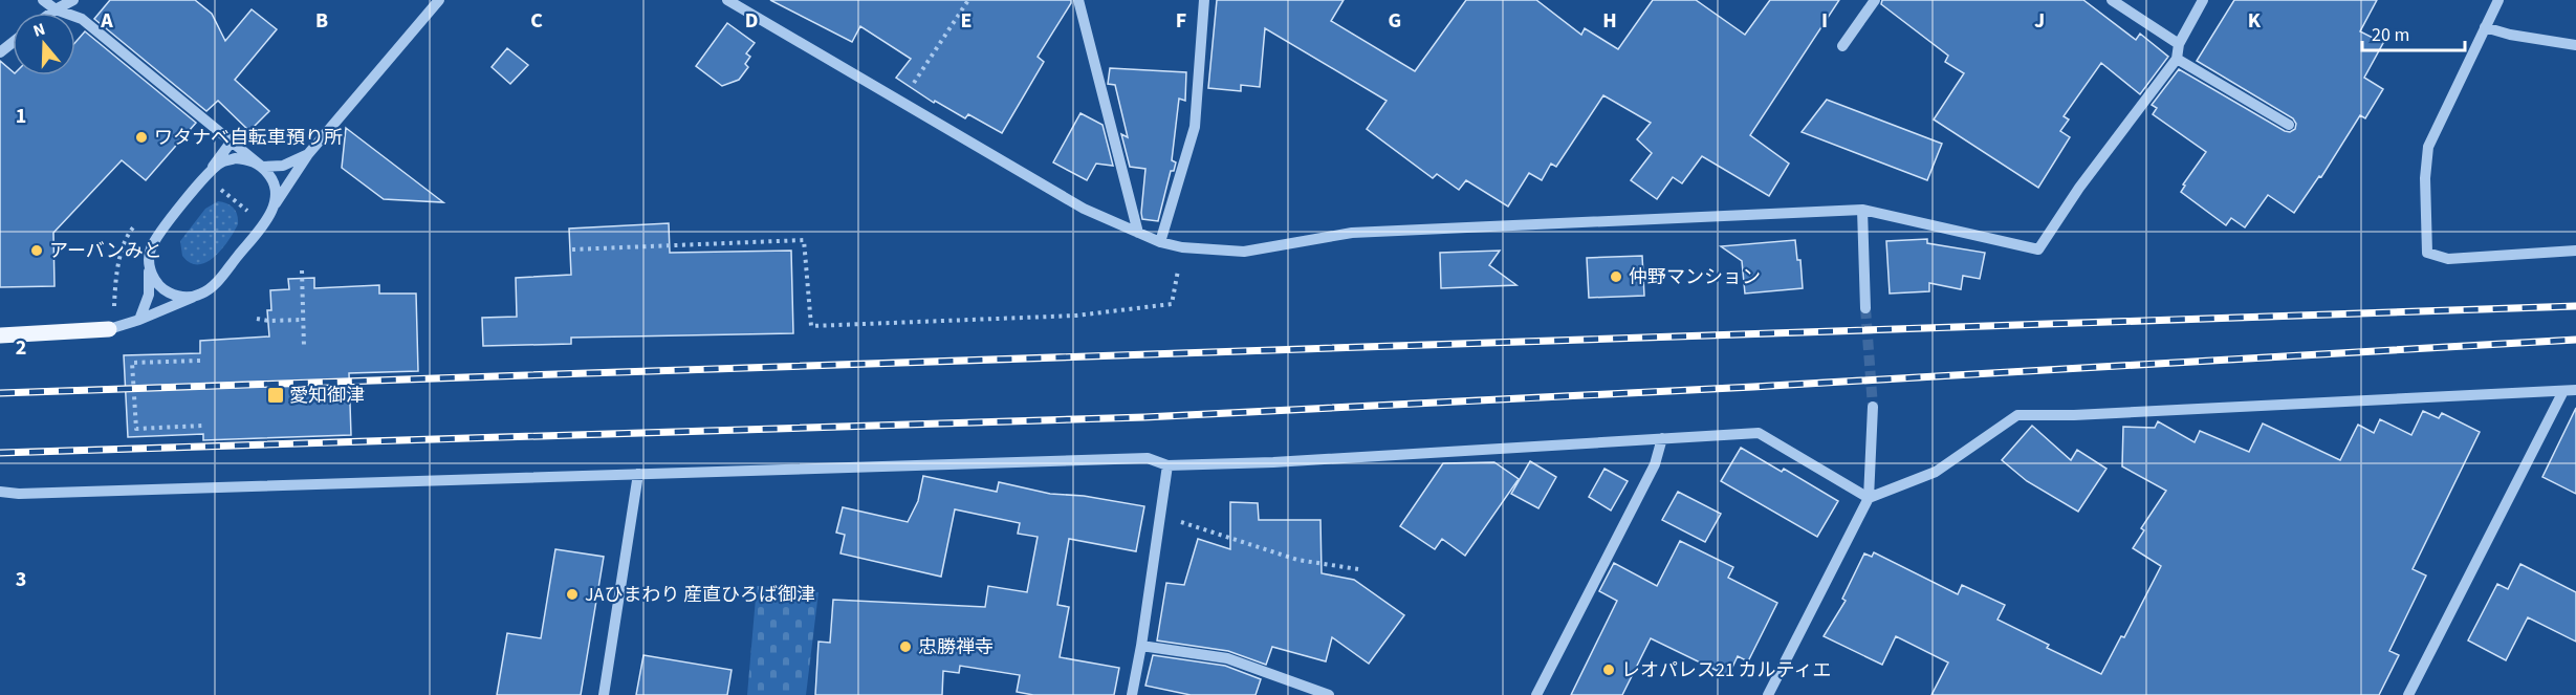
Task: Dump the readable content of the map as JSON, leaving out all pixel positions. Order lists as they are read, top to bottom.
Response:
{
  "places": {
    "other": [
      "ワタナベ自転車預り所",
      "アーバンみと",
      "仲野マンション",
      "JAひまわり 産直ひろば御津",
      "忠勝禅寺",
      "レオパレス21 カルティエ"
    ],
    "transit": ["愛知御津"]
  },
  "scale_bar": "20 m",
  "north": "top",
  "grid": {
    "columns": [
      "A",
      "B",
      "C",
      "D",
      "E",
      "F",
      "G",
      "H",
      "I",
      "J",
      "K"
    ],
    "rows": ["1", "2", "3"]
  }
}
